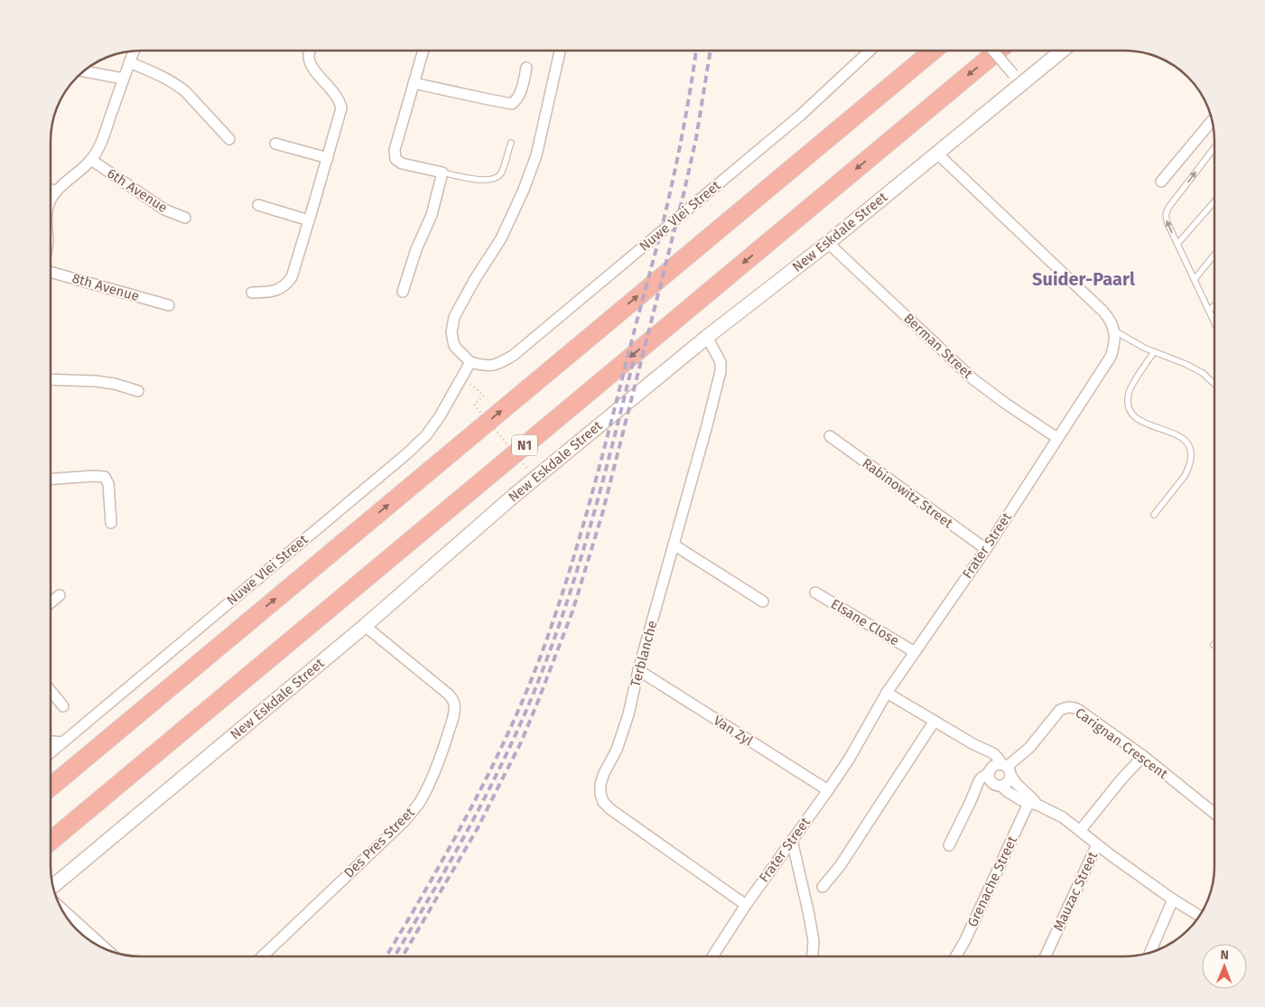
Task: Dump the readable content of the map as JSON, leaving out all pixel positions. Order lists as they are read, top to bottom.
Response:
{
  "streets": {
    "highway": ["N1"],
    "street": [
      "6th Avenue",
      "Nuwe Vlei Street",
      "New Eskdale Street",
      "8th Avenue",
      "Berman Street",
      "Rabinowitz Street",
      "Frater Street",
      "Elsane Close",
      "Terblanche",
      "Van Zyl",
      "Carignan Crescent",
      "Des Pres Street",
      "Grenache Street",
      "Mauzac Street"
    ]
  },
  "crossings": [
    ["New Eskdale Street", "Berman Street"],
    ["New Eskdale Street", "Terblanche"],
    ["New Eskdale Street", "Des Pres Street"],
    ["Berman Street", "Frater Street"],
    ["Rabinowitz Street", "Frater Street"],
    ["Frater Street", "Elsane Close"],
    ["Frater Street", "Terblanche"],
    ["Frater Street", "Van Zyl"],
    ["Terblanche", "Van Zyl"]
  ],
  "districts": ["Suider-Paarl"],
  "north": "top"
}
